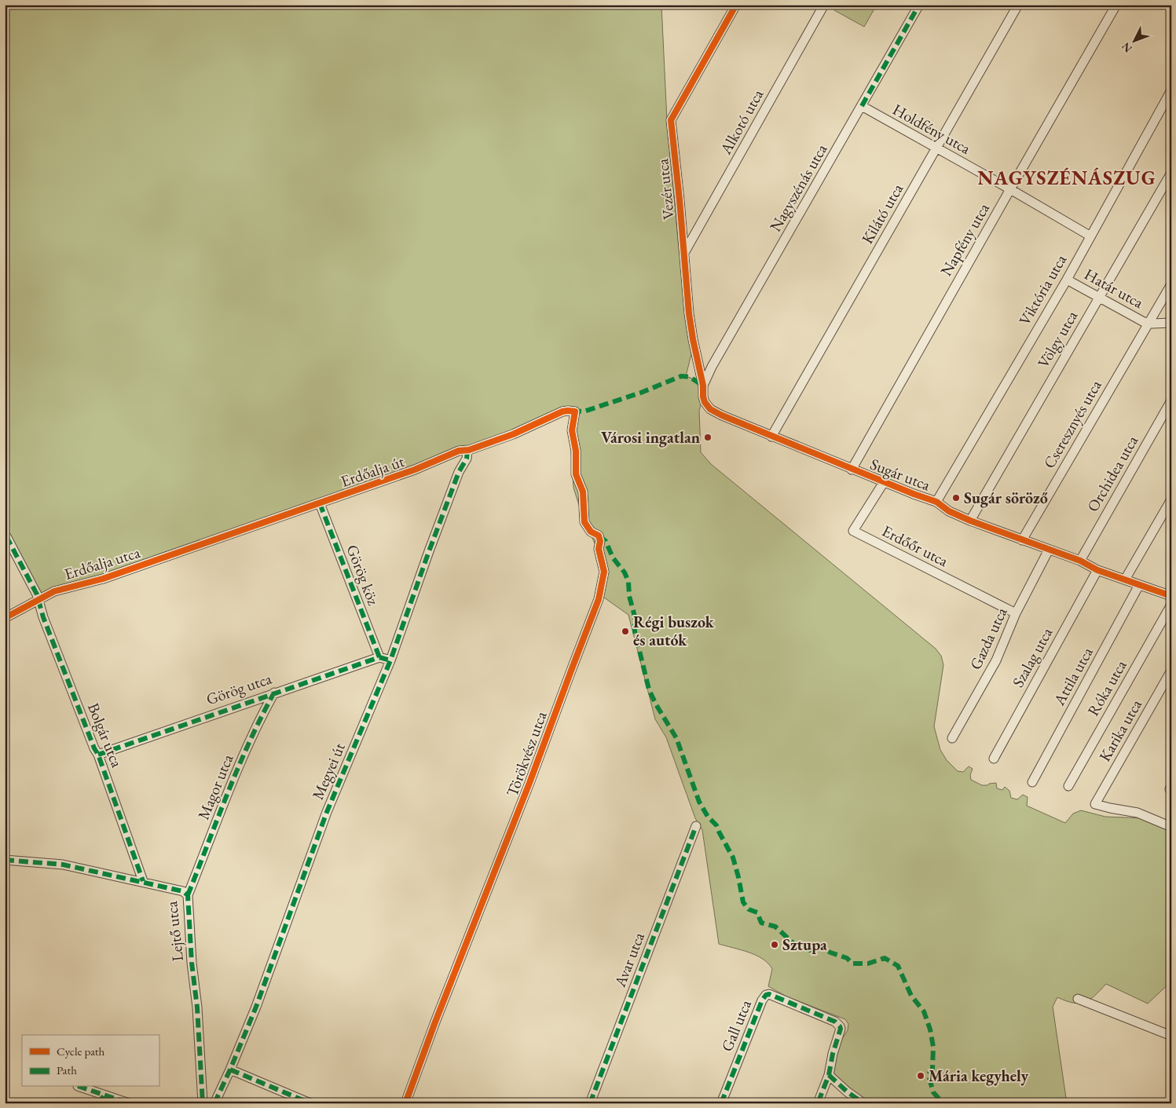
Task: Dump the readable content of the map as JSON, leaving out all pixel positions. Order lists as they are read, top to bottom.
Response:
{
  "streets": {
    "street": [
      "Alkotó utca",
      "Holdfény utca",
      "Nagyszénás utca",
      "Vezér utca",
      "Kilátó utca",
      "Napfény utca",
      "Határ utca",
      "Viktória utca",
      "Völgy utca",
      "Cseresznyés utca",
      "Erdőalja út",
      "Orchidea utca",
      "Sugár utca",
      "Erdőőr utca",
      "Erdőalja utca",
      "Görög köz",
      "Gazda utca",
      "Szalag utca",
      "Attila utca",
      "Róka utca",
      "Görög utca",
      "Karika utca",
      "Bolgár utca",
      "Törökvész utca",
      "Megyei út",
      "Magor utca",
      "Lejtő utca",
      "Avar utca",
      "Gall utca"
    ]
  },
  "crossings": [
    ["Alkotó utca", "Vezér utca"],
    ["Holdfény utca", "Nagyszénás utca"],
    ["Holdfény utca", "Kilátó utca"],
    ["Holdfény utca", "Napfény utca"],
    ["Holdfény utca", "Viktória utca"],
    ["Nagyszénás utca", "Vezér utca"],
    ["Nagyszénás utca", "Sugár utca"],
    ["Vezér utca", "Sugár utca"],
    ["Kilátó utca", "Sugár utca"],
    ["Napfény utca", "Sugár utca"],
    ["Határ utca", "Viktória utca"],
    ["Határ utca", "Völgy utca"],
    ["Határ utca", "Cseresznyés utca"],
    ["Viktória utca", "Sugár utca"],
    ["Völgy utca", "Sugár utca"],
    ["Cseresznyés utca", "Sugár utca"],
    ["Erdőalja út", "Erdőalja utca"],
    ["Erdőalja út", "Görög köz"],
    ["Erdőalja út", "Törökvész utca"],
    ["Erdőalja út", "Megyei út"],
    ["Orchidea utca", "Sugár utca"],
    ["Sugár utca", "Erdőőr utca"],
    ["Sugár utca", "Gazda utca"],
    ["Sugár utca", "Szalag utca"],
    ["Sugár utca", "Attila utca"],
    ["Erdőőr utca", "Gazda utca"],
    ["Erdőalja utca", "Bolgár utca"],
    ["Görög köz", "Görög utca"],
    ["Görög utca", "Bolgár utca"],
    ["Görög utca", "Magor utca"],
    ["Bolgár utca", "Lejtő utca"],
    ["Magor utca", "Lejtő utca"]
  ],
  "districts": ["NAGYSZÉNÁSZUG"],
  "places": [
    "Városi ingatlan",
    "Sugár söröző",
    "Régi buszok és autók",
    "Sztupa",
    "Mária kegyhely"
  ],
  "legend": ["Cycle path", "Path"],
  "north": "bottom left"
}
